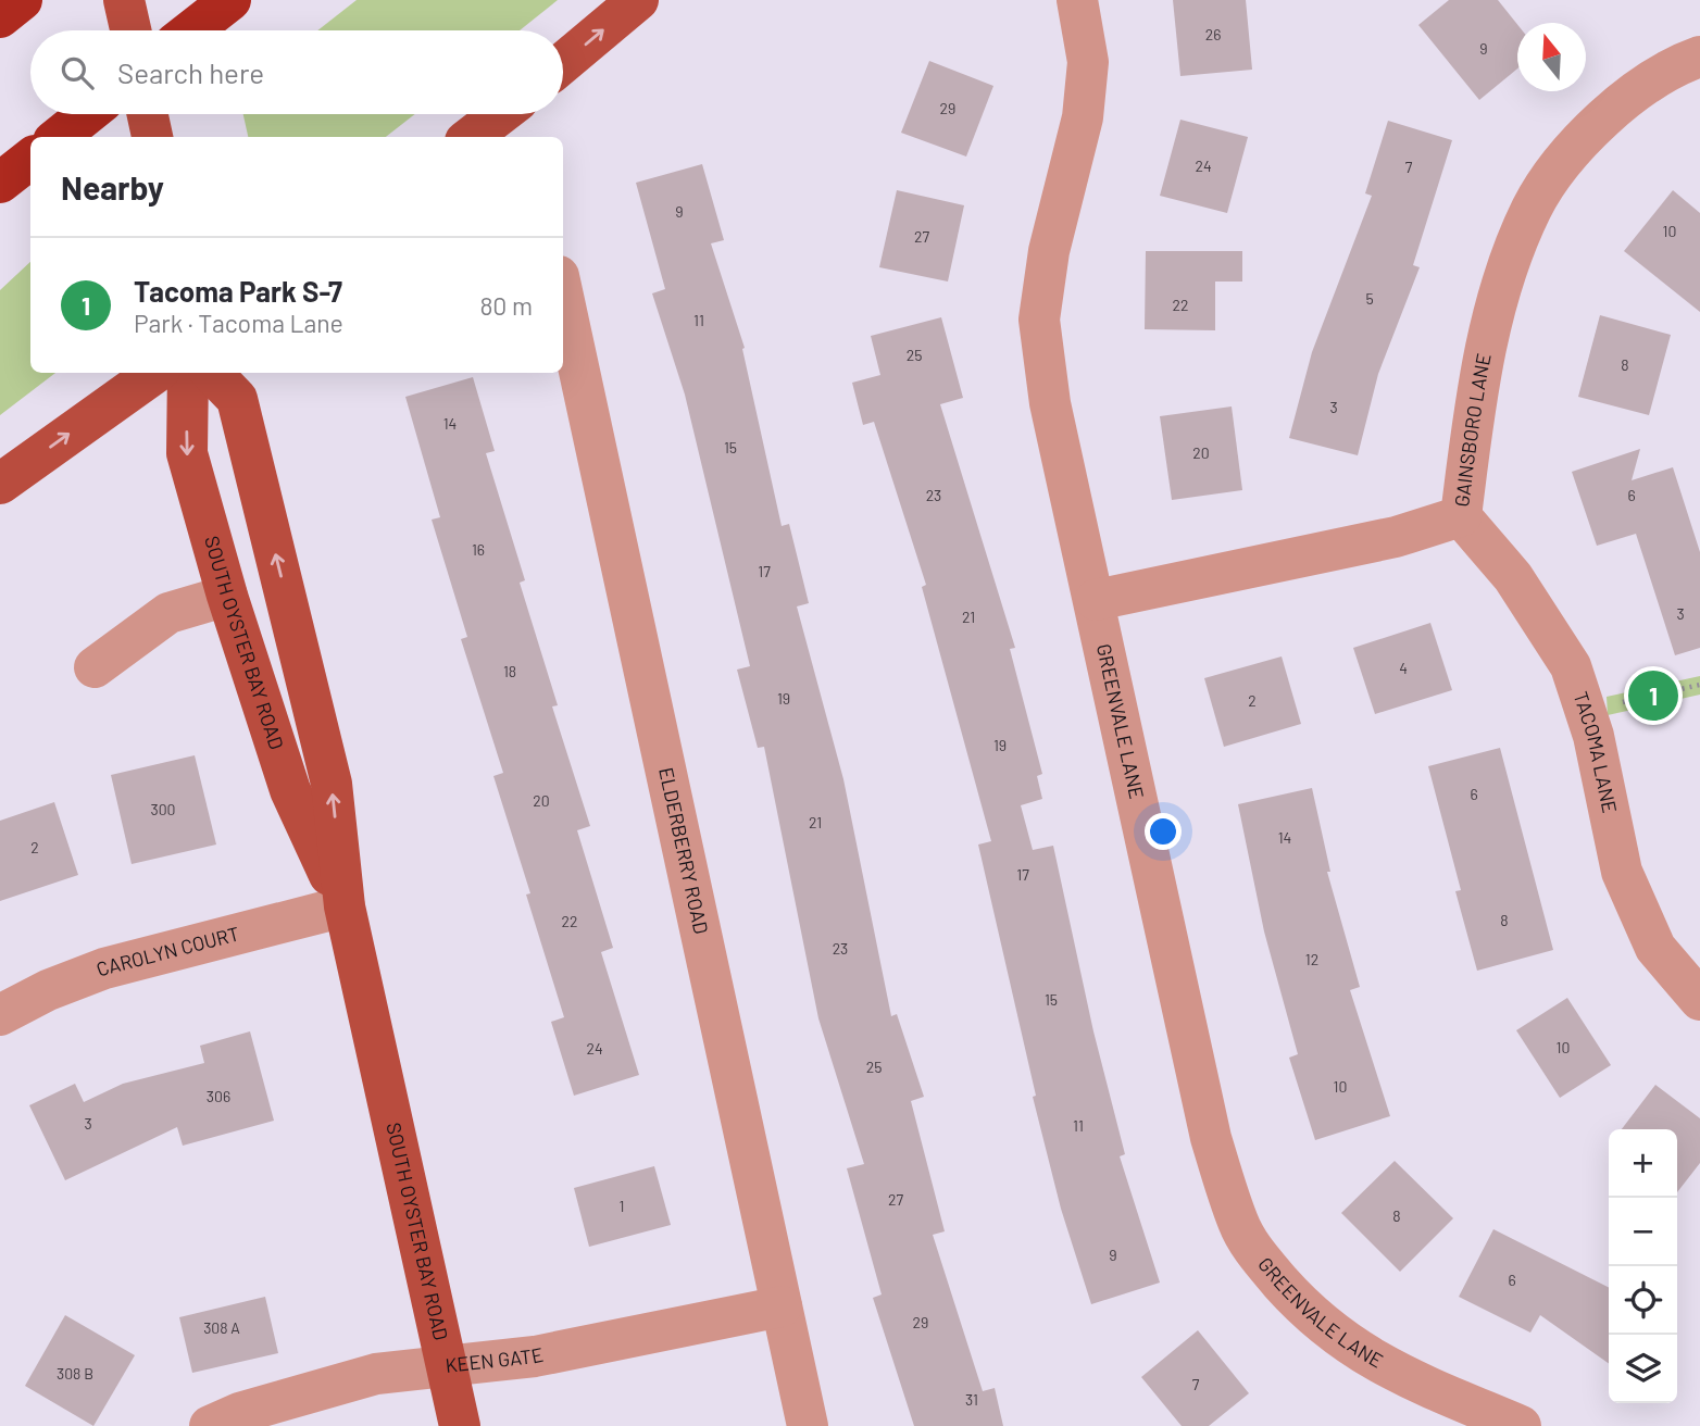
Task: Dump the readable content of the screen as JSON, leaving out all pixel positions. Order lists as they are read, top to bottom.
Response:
{
  "streets": {
    "main road": ["SOUTH OYSTER BAY ROAD"],
    "street": [
      "GAINSBORO LANE",
      "GREENVALE LANE",
      "TACOMA LANE",
      "ELDERBERRY ROAD",
      "CAROLYN COURT",
      "KEEN GATE"
    ]
  },
  "crossings": [
    ["GAINSBORO LANE", "GREENVALE LANE"],
    ["GAINSBORO LANE", "TACOMA LANE"],
    ["SOUTH OYSTER BAY ROAD", "CAROLYN COURT"],
    ["SOUTH OYSTER BAY ROAD", "KEEN GATE"],
    ["ELDERBERRY ROAD", "KEEN GATE"]
  ],
  "house_numbers": [
    "26",
    "9",
    "29",
    "24",
    "7",
    "9",
    "10",
    "27",
    "5",
    "22",
    "11",
    "25",
    "8",
    "3",
    "14",
    "15",
    "20",
    "23",
    "6",
    "16",
    "17",
    "3",
    "21",
    "4",
    "18",
    "19",
    "2",
    "19",
    "6",
    "20",
    "300",
    "21",
    "14",
    "2",
    "17",
    "8",
    "22",
    "23",
    "12",
    "15",
    "10",
    "24",
    "25",
    "10",
    "306",
    "3",
    "11",
    "27",
    "1",
    "8",
    "9",
    "6",
    "29",
    "308 A",
    "308 B",
    "7",
    "31"
  ],
  "north": "top",
  "page": {
    "search": "Search here",
    "heading": "Nearby",
    "list": [
      {
        "mark": "1",
        "name": "Tacoma Park S-7",
        "note": "Park · Tacoma Lane",
        "value": "80 m"
      }
    ],
    "pins": "1",
    "map_buttons": ["+", "−"]
  }
}
